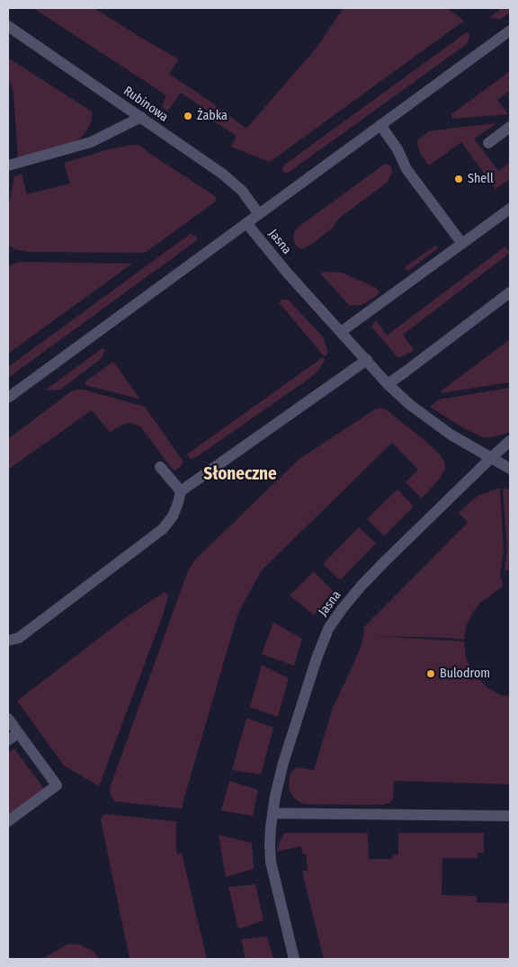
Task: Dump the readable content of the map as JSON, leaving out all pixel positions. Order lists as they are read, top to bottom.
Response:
{
  "streets": {
    "street": ["Rubinowa", "Jasna"]
  },
  "districts": ["Słoneczne"],
  "places": ["Żabka", "Shell", "Bulodrom"]
}
